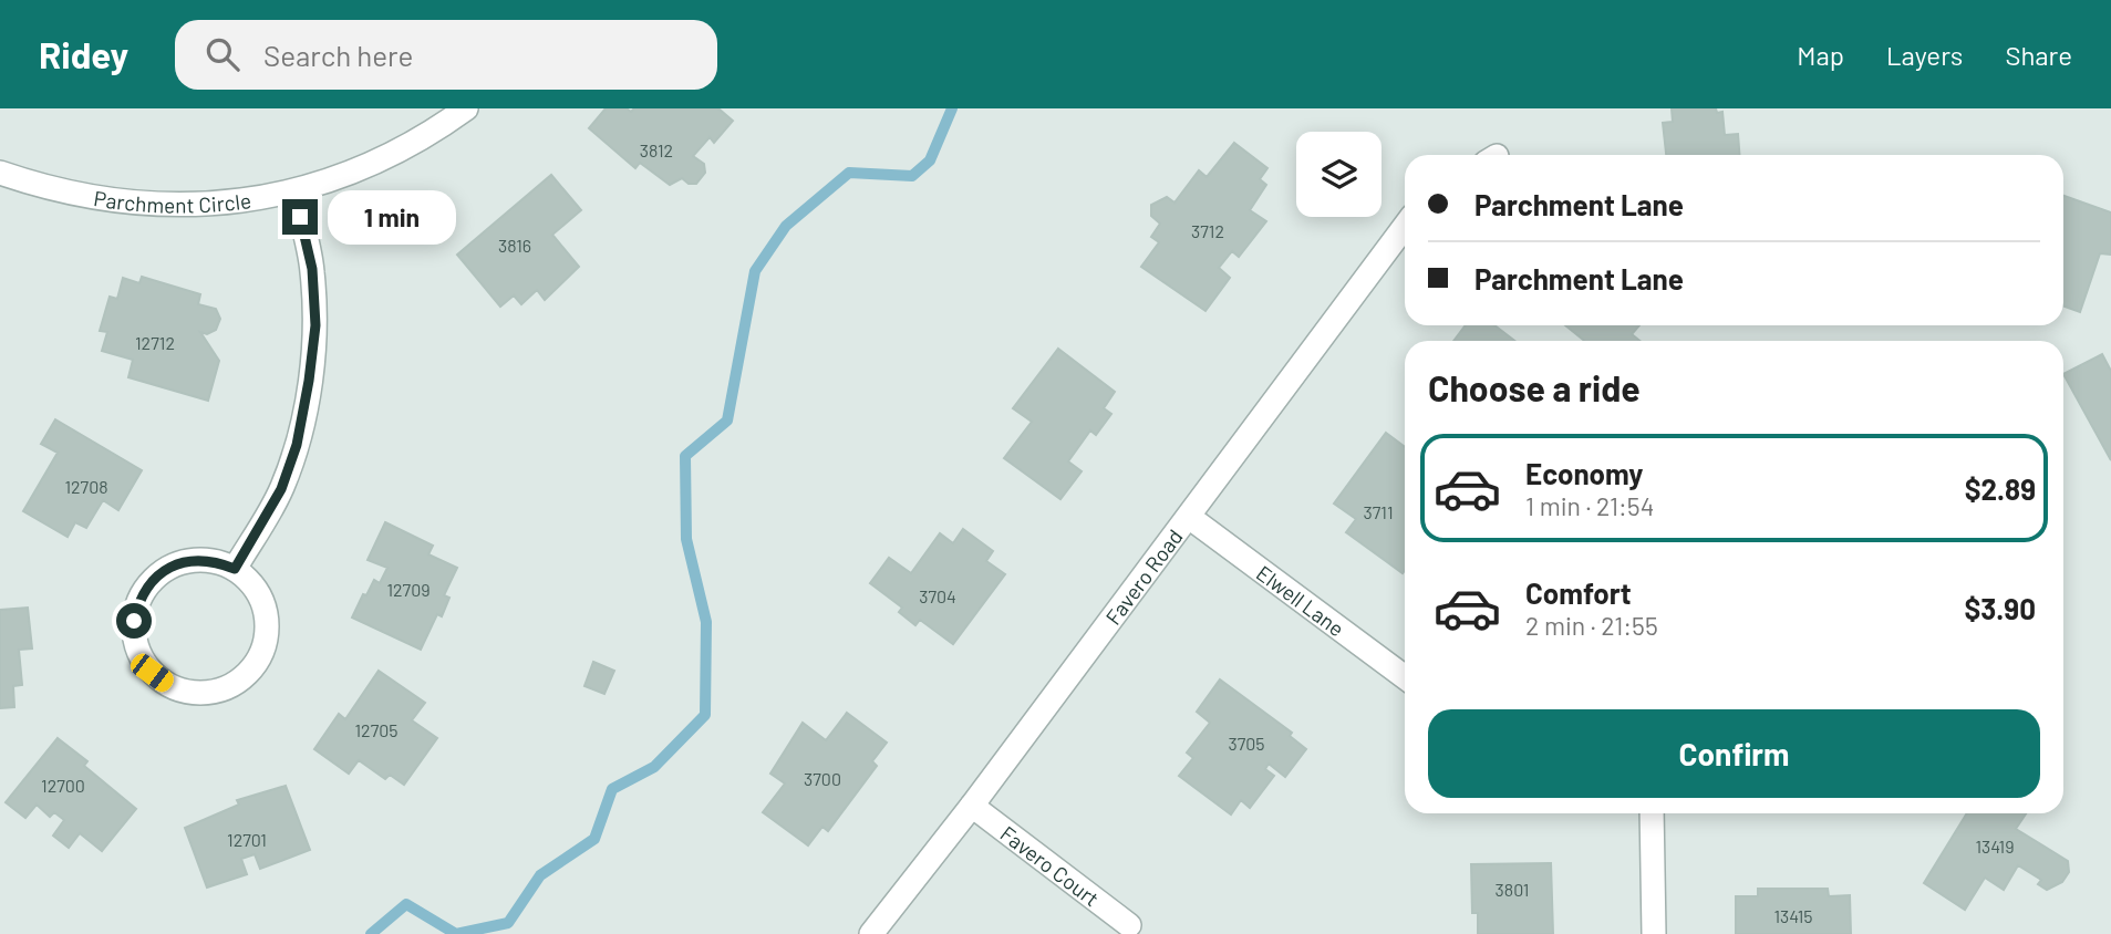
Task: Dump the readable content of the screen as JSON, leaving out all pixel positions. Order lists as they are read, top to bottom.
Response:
{
  "streets": {
    "street": [
      "Parchment Circle",
      "Favero Road",
      "Elwell Lane",
      "Favero Court"
    ]
  },
  "crossings": [
    ["Favero Road", "Elwell Lane"],
    ["Favero Road", "Favero Court"]
  ],
  "house_numbers": [
    "3812",
    "3712",
    "3816",
    "12712",
    "12708",
    "3711",
    "12709",
    "3704",
    "12705",
    "3705",
    "3700",
    "12700",
    "12701",
    "13419",
    "3801",
    "13415"
  ],
  "page": {
    "header": "Ridey",
    "search": "Search here",
    "nav": ["Map", "Layers", "Share"],
    "banner": ["Parchment Lane", "Parchment Lane"],
    "bubble": "1 min",
    "heading": "Choose a ride",
    "list": [
      {
        "name": "Economy",
        "note": "1 min · 21:54",
        "value": "$2.89"
      },
      {
        "name": "Comfort",
        "note": "2 min · 21:55",
        "value": "$3.90"
      }
    ],
    "buttons": "Confirm"
  }
}
